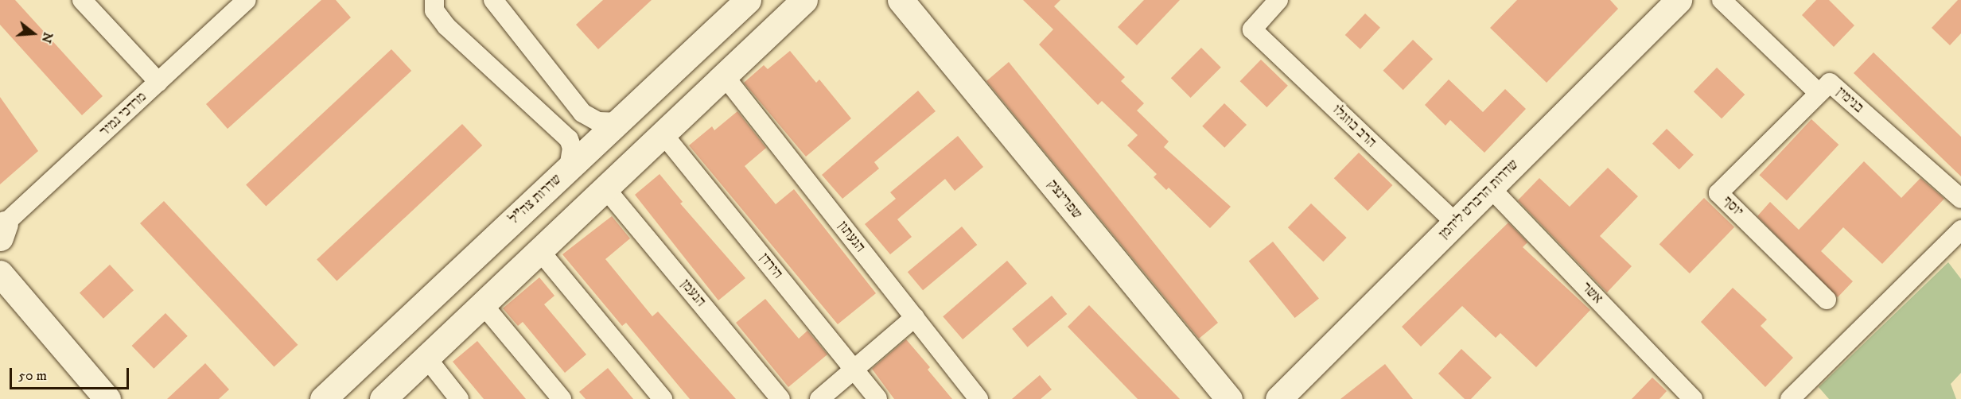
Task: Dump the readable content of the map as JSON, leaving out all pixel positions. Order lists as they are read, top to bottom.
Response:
{
  "streets": {
    "street": [
      "בנימין",
      "מרדכי נמיר",
      "הרב בוזגלו",
      "שדרות צה\"ל",
      "שפרינצק",
      "שדרות הרברט ליהמן",
      "יוסף",
      "הגעתון",
      "הירדן",
      "הנעמן",
      "אשר"
    ]
  },
  "crossings": [
    ["בנימין", "יוסף"],
    ["הרב בוזגלו", "שדרות הרברט ליהמן"],
    ["שדרות הרברט ליהמן", "אשר"]
  ],
  "scale_bar": "50 m",
  "north": "right"
}
